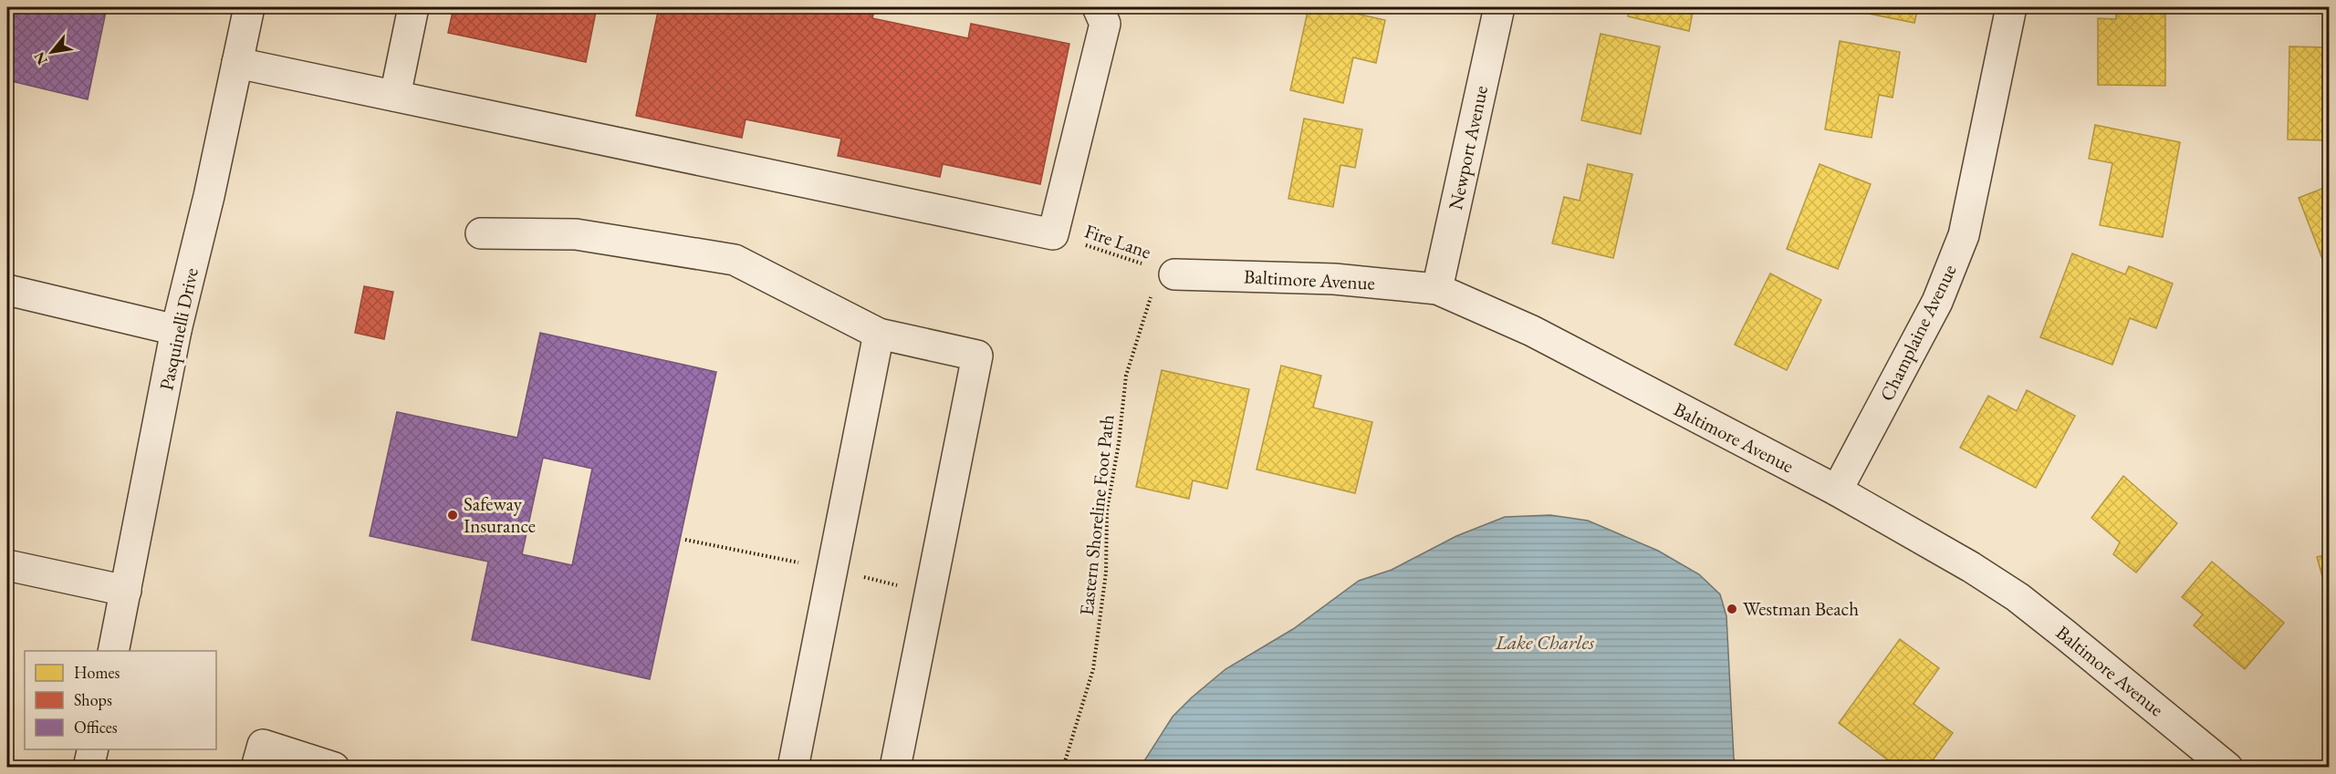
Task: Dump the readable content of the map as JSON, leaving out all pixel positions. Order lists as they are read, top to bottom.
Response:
{
  "streets": {
    "street": [
      "Newport Avenue",
      "Baltimore Avenue",
      "Pasquinelli Drive",
      "Champlaine Avenue"
    ],
    "path": ["Fire Lane", "Eastern Shoreline Foot Path"]
  },
  "crossings": [
    ["Newport Avenue", "Baltimore Avenue"],
    ["Fire Lane", "Baltimore Avenue"],
    ["Fire Lane", "Eastern Shoreline Foot Path"],
    ["Baltimore Avenue", "Champlaine Avenue"],
    ["Baltimore Avenue", "Eastern Shoreline Foot Path"]
  ],
  "water": ["Lake Charles"],
  "places": ["Safeway Insurance", "Westman Beach"],
  "legend": ["Homes", "Shops", "Offices"],
  "north": "bottom left"
}
